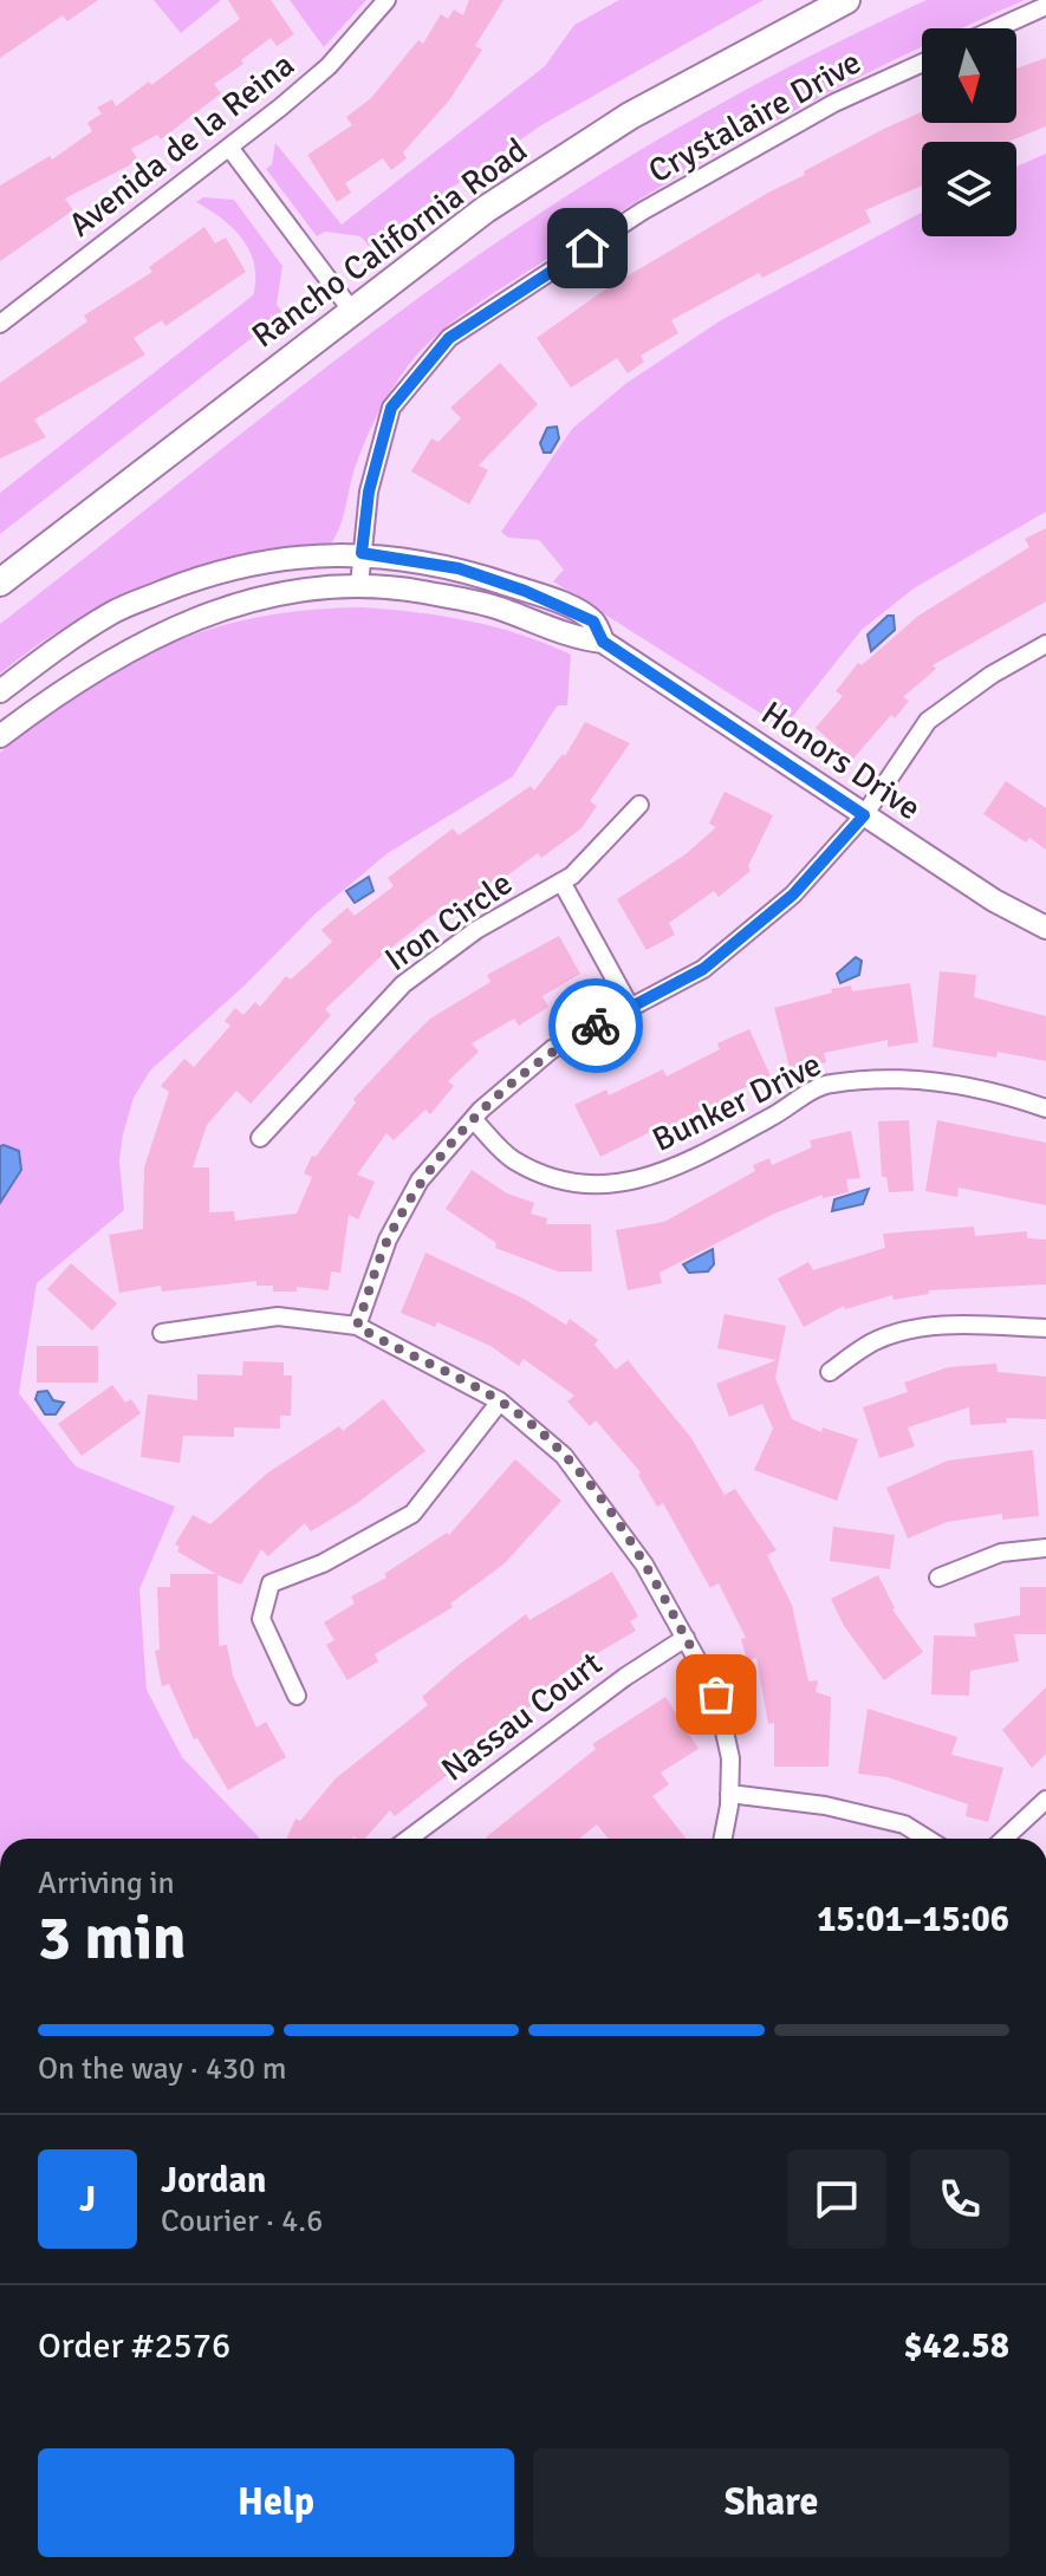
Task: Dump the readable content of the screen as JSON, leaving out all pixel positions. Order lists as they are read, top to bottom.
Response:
{
  "streets": {
    "main road": ["Rancho California Road"],
    "street": [
      "Crystalaire Drive",
      "Avenida de la Reina",
      "Honors Drive",
      "Iron Circle",
      "Bunker Drive",
      "Nassau Court"
    ]
  },
  "crossings": [
    ["Crystalaire Drive", "Honors Drive"]
  ],
  "north": "bottom",
  "page": {
    "heading": ["3 min", "Arriving in", "15:01–15:06"],
    "panel": [
      "Jordan",
      "Courier · 4.6",
      "Order #2576",
      "$42.58"
    ],
    "bar": "On the way · 430 m",
    "round": "J",
    "buttons": ["Help", "Share"]
  }
}
